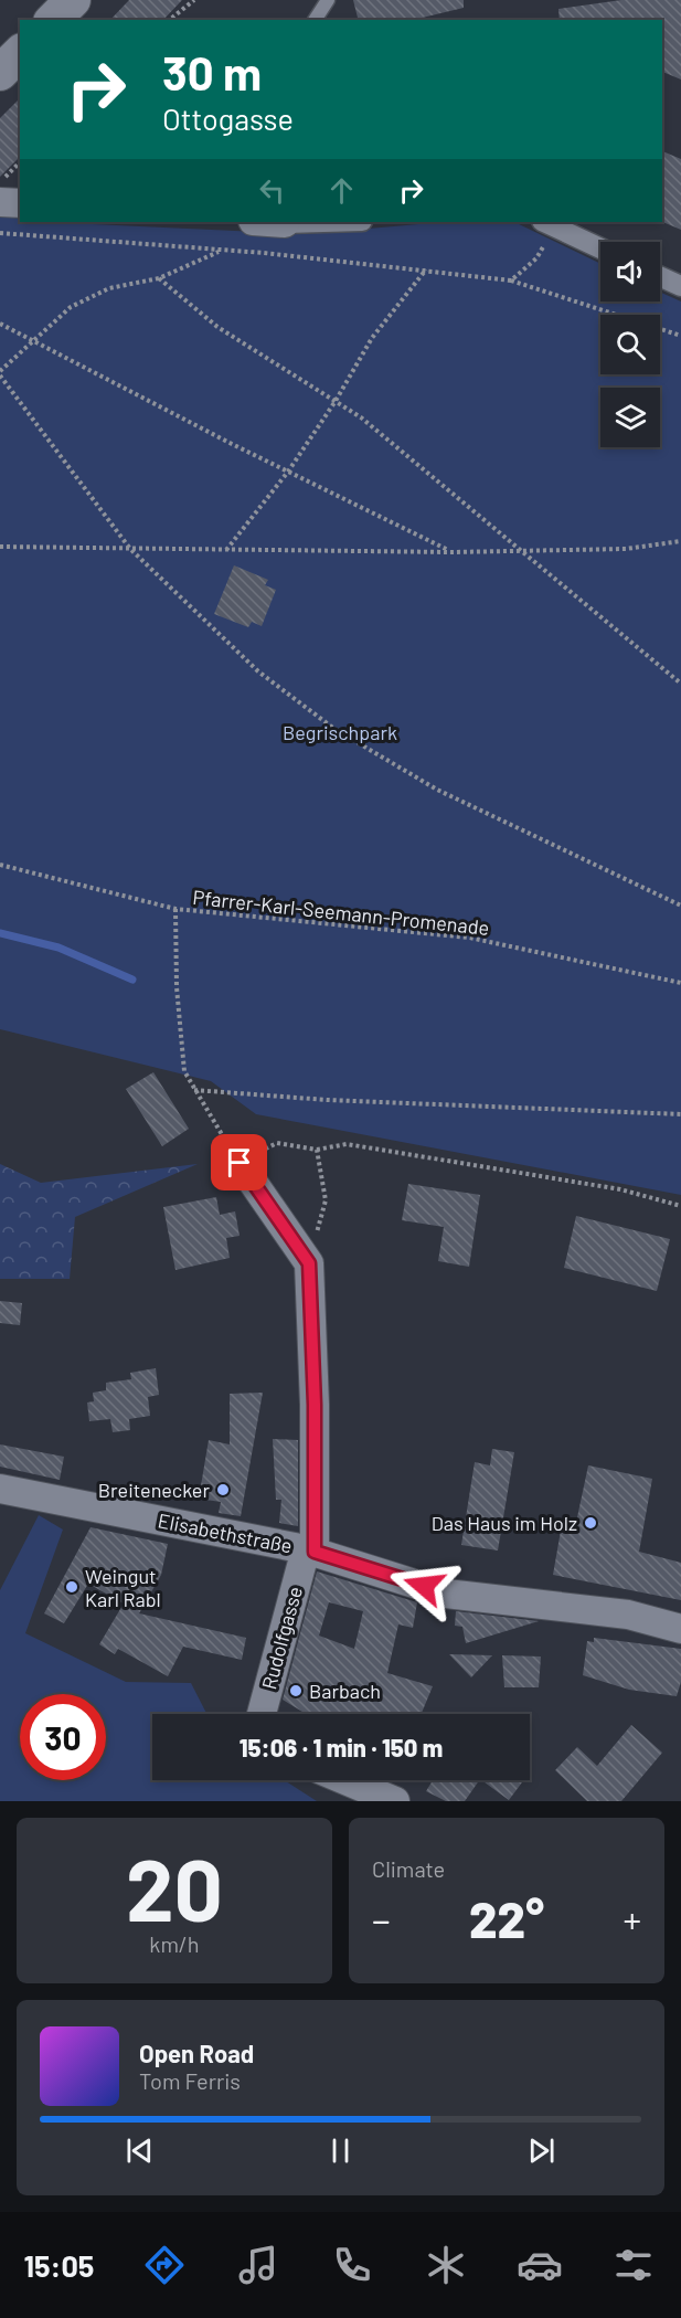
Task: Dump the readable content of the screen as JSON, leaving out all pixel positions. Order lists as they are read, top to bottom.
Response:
{
  "streets": {
    "street": ["Elisabethstraße", "Rudolfgasse"],
    "path": ["Pfarrer-Karl-Seemann-Promenade"]
  },
  "crossings": [
    ["Elisabethstraße", "Rudolfgasse"]
  ],
  "parks": ["Begrischpark"],
  "places": [
    "Breitenecker",
    "Das Haus im Holz",
    "Weingut Karl Rabl",
    "Barbach"
  ],
  "page": {
    "turn": ["30 m", "Ottogasse"],
    "limit": "30",
    "trip": "15:06 · 1 min · 150 m",
    "tile": [
      ["20", "km/h"],
      "Climate"
    ],
    "heat": ["−", "22°", "+"],
    "song": ["Open Road", "Tom Ferris"],
    "tabs": "15:05"
  }
}
